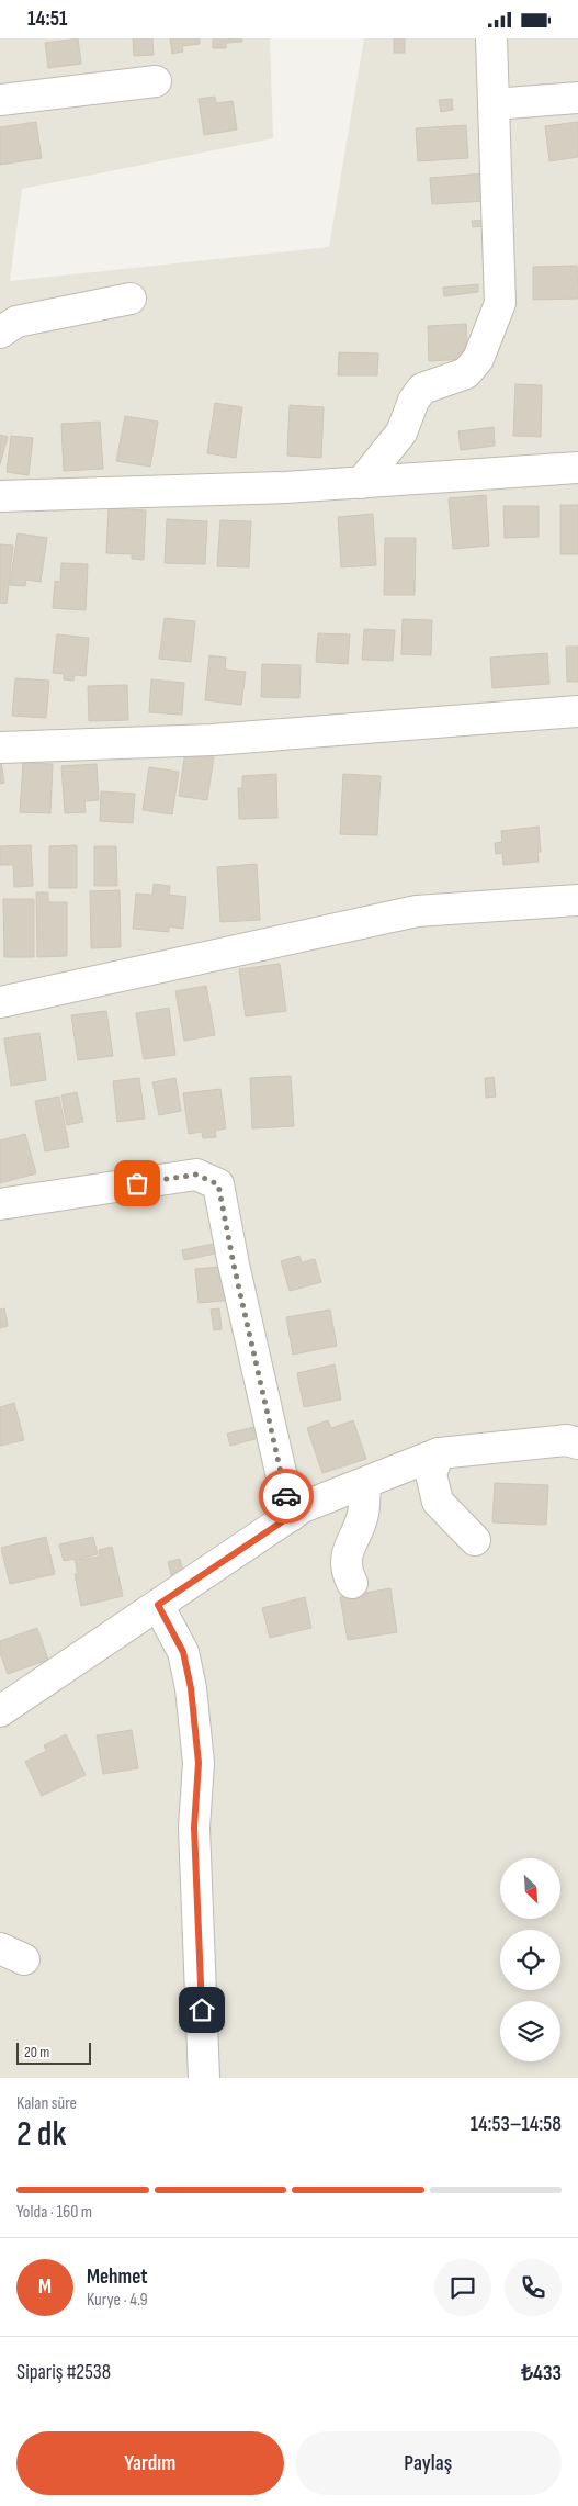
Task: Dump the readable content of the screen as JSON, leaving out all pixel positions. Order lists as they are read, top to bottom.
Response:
{
  "scale_bar": "20 m",
  "north": "bottom right",
  "page": {
    "status": "14:51",
    "scale": "20 m",
    "heading": ["2 dk", "Kalan süre", "14:53–14:58"],
    "panel": [
      "Mehmet",
      "Kurye · 4.9",
      "Sipariş #2538",
      "₺433"
    ],
    "bar": "Yolda · 160 m",
    "round": "M",
    "buttons": ["Yardım", "Paylaş"]
  }
}
